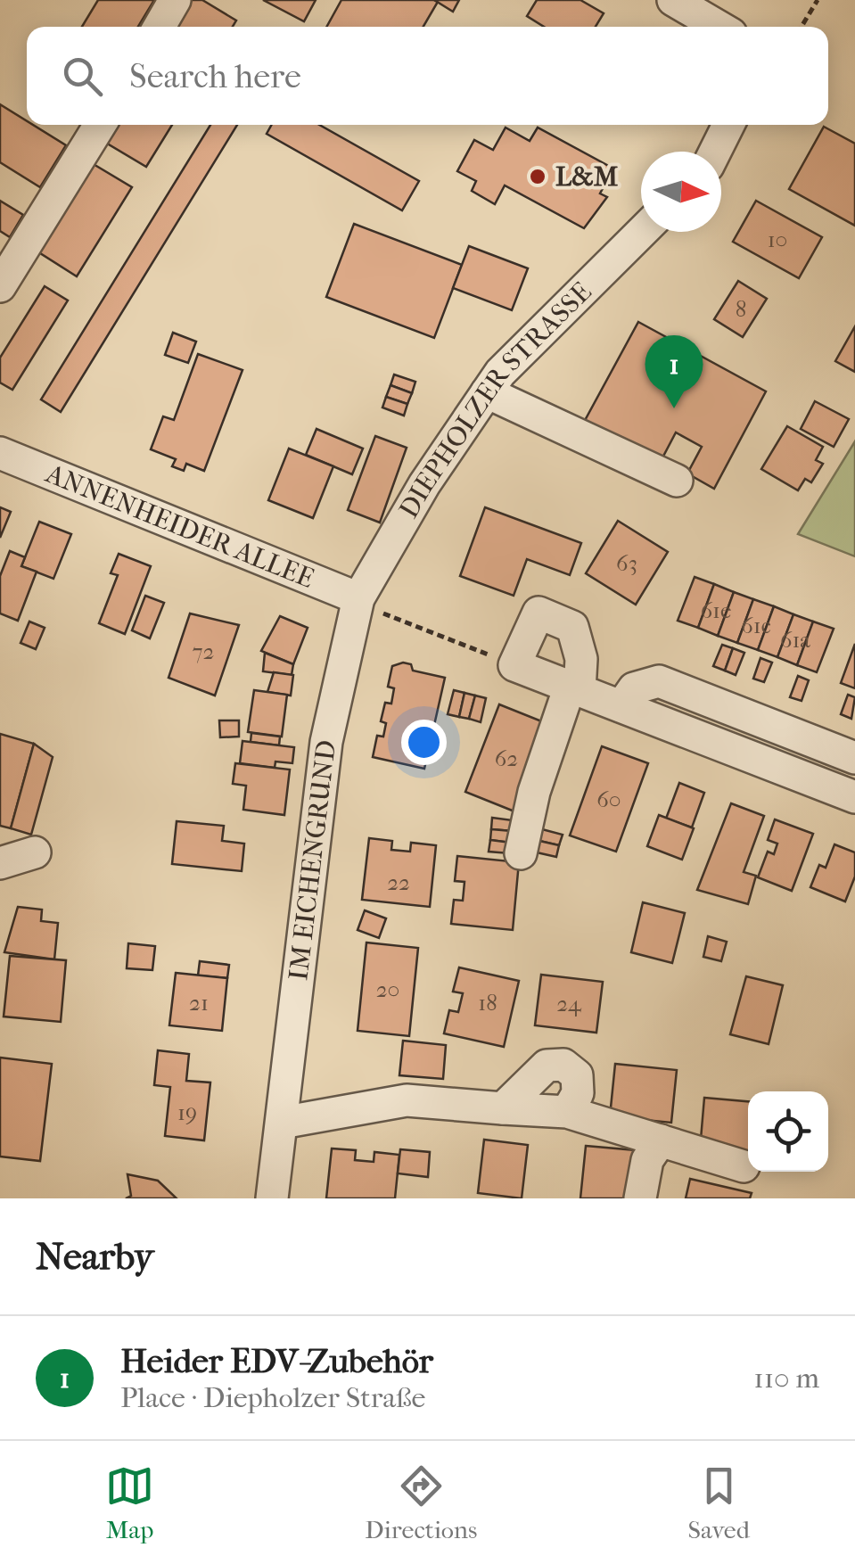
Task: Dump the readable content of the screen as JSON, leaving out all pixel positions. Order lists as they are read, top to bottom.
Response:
{
  "streets": {
    "street": ["DIEPHOLZER STRASSE", "ANNENHEIDER ALLEE", "IM EICHENGRUND"]
  },
  "crossings": [
    ["DIEPHOLZER STRASSE", "ANNENHEIDER ALLEE"],
    ["DIEPHOLZER STRASSE", "IM EICHENGRUND"],
    ["ANNENHEIDER ALLEE", "IM EICHENGRUND"]
  ],
  "places": ["L&M"],
  "house_numbers": [
    "10",
    "8",
    "63",
    "61e",
    "61c",
    "61a",
    "72",
    "62",
    "60",
    "22",
    "20",
    "21",
    "18",
    "24",
    "19"
  ],
  "north": "right",
  "page": {
    "search": "Search here",
    "pins": "1",
    "heading": "Nearby",
    "list": [
      {
        "mark": "1",
        "name": "Heider EDV-Zubehör",
        "note": "Place · Diepholzer Straße",
        "value": "110 m"
      }
    ],
    "nav": ["Map", "Directions", "Saved"]
  }
}
